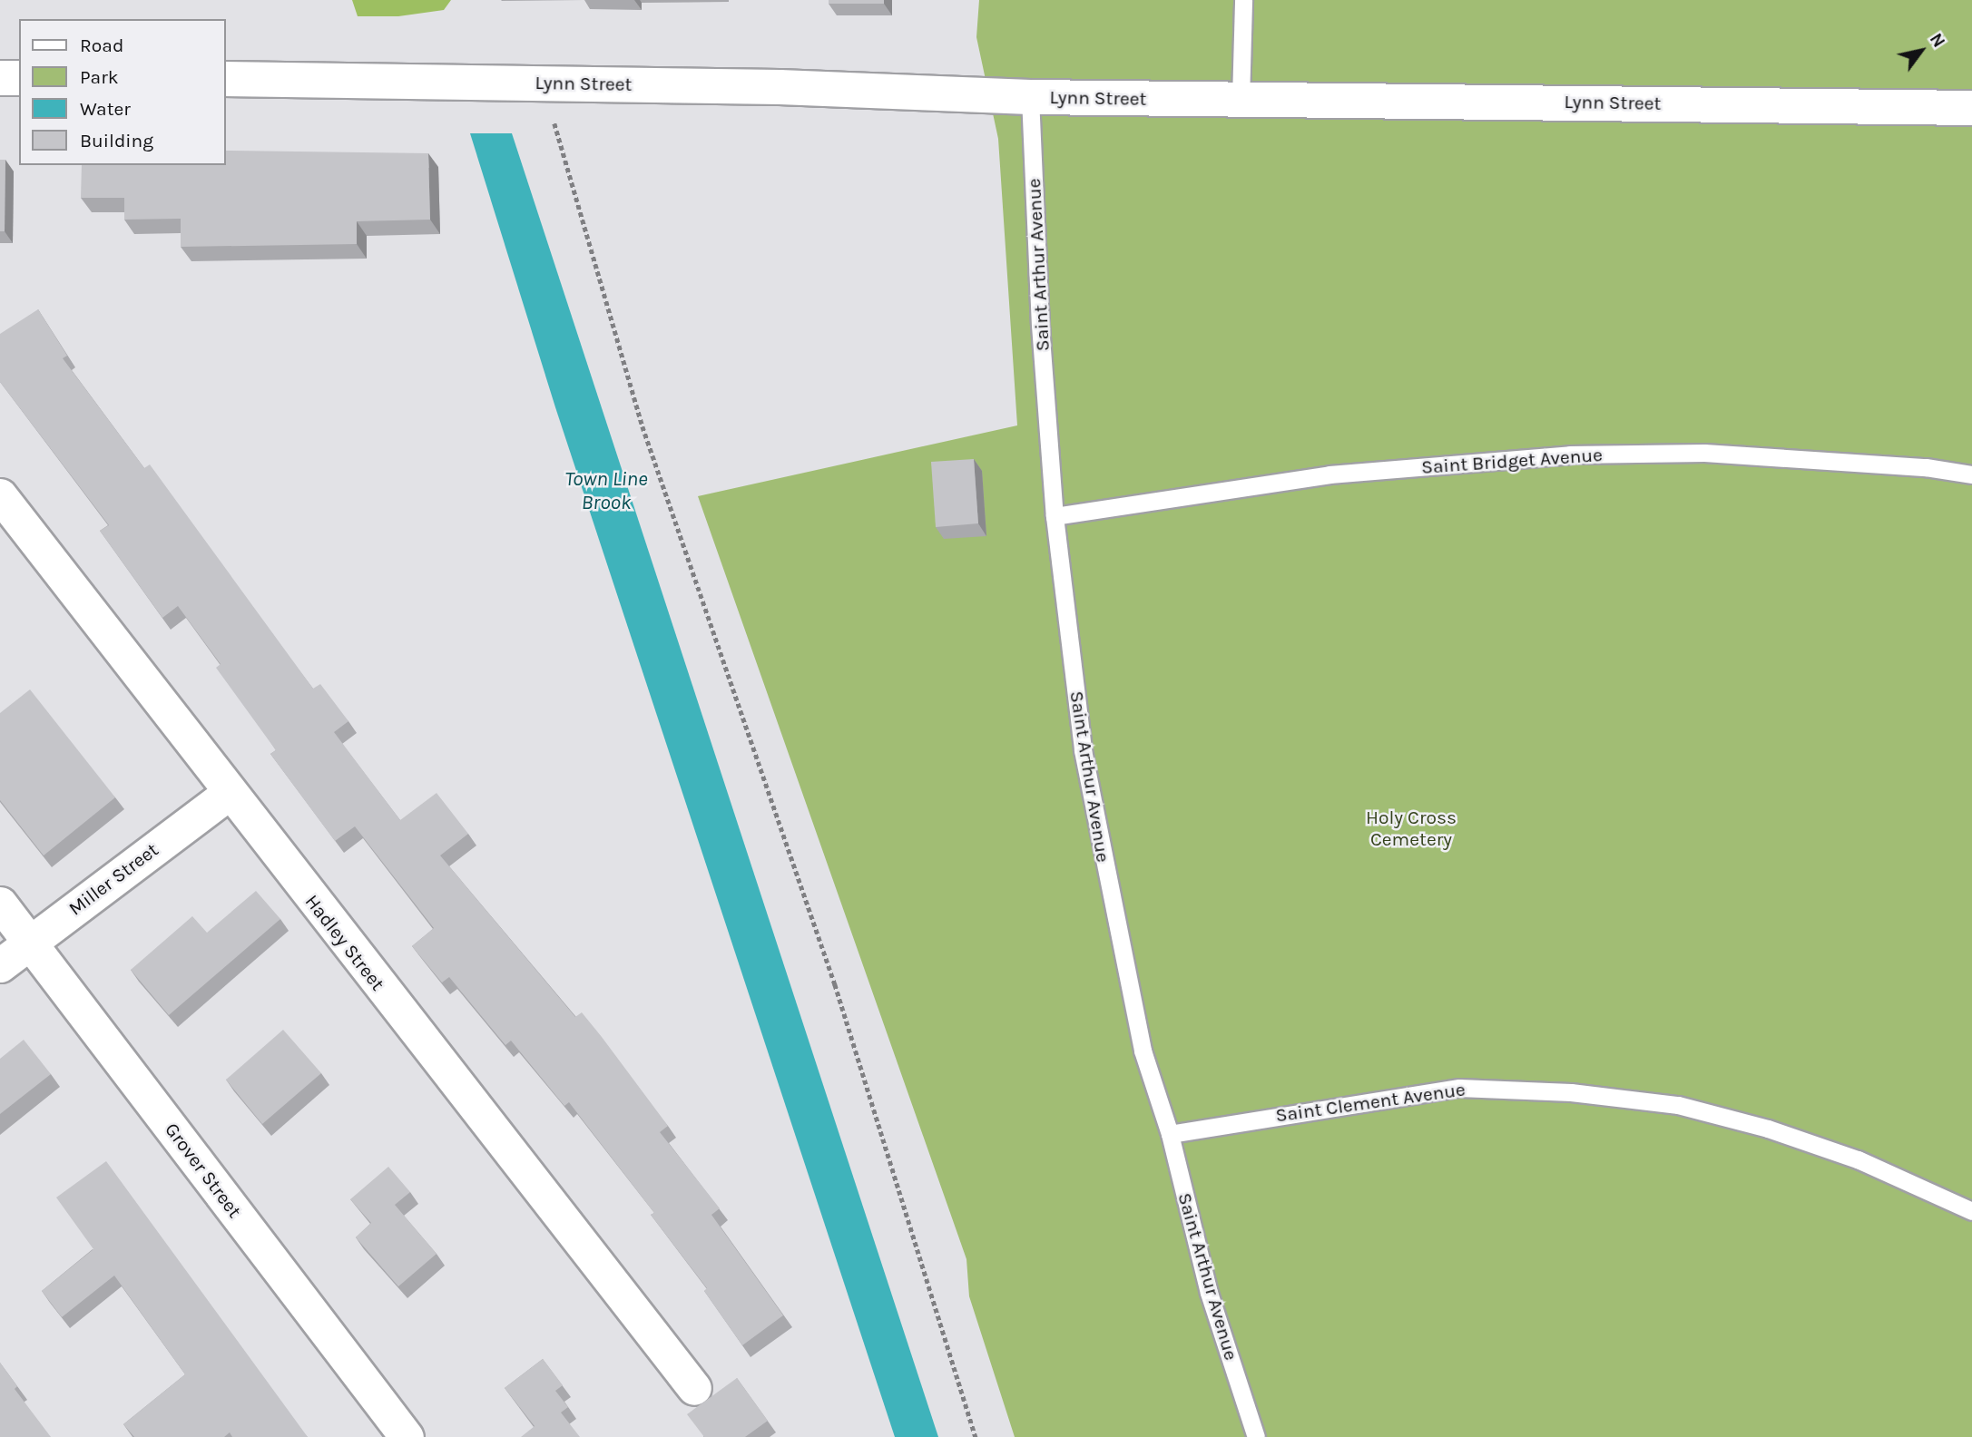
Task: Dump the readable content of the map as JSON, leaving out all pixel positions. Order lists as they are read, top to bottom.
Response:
{
  "streets": {
    "main road": ["Lynn Street"],
    "street": ["Miller Street", "Hadley Street", "Grover Street"],
    "lane": ["Saint Arthur Avenue", "Saint Bridget Avenue", "Saint Clement Avenue"]
  },
  "crossings": [
    ["Lynn Street", "Saint Arthur Avenue"],
    ["Saint Arthur Avenue", "Saint Bridget Avenue"],
    ["Saint Arthur Avenue", "Saint Clement Avenue"],
    ["Miller Street", "Hadley Street"],
    ["Miller Street", "Grover Street"]
  ],
  "water": ["Town Line Brook"],
  "parks": ["Holy Cross Cemetery"],
  "legend": [
    "Road",
    "Park",
    "Water",
    "Building"
  ],
  "north": "top right"
}
